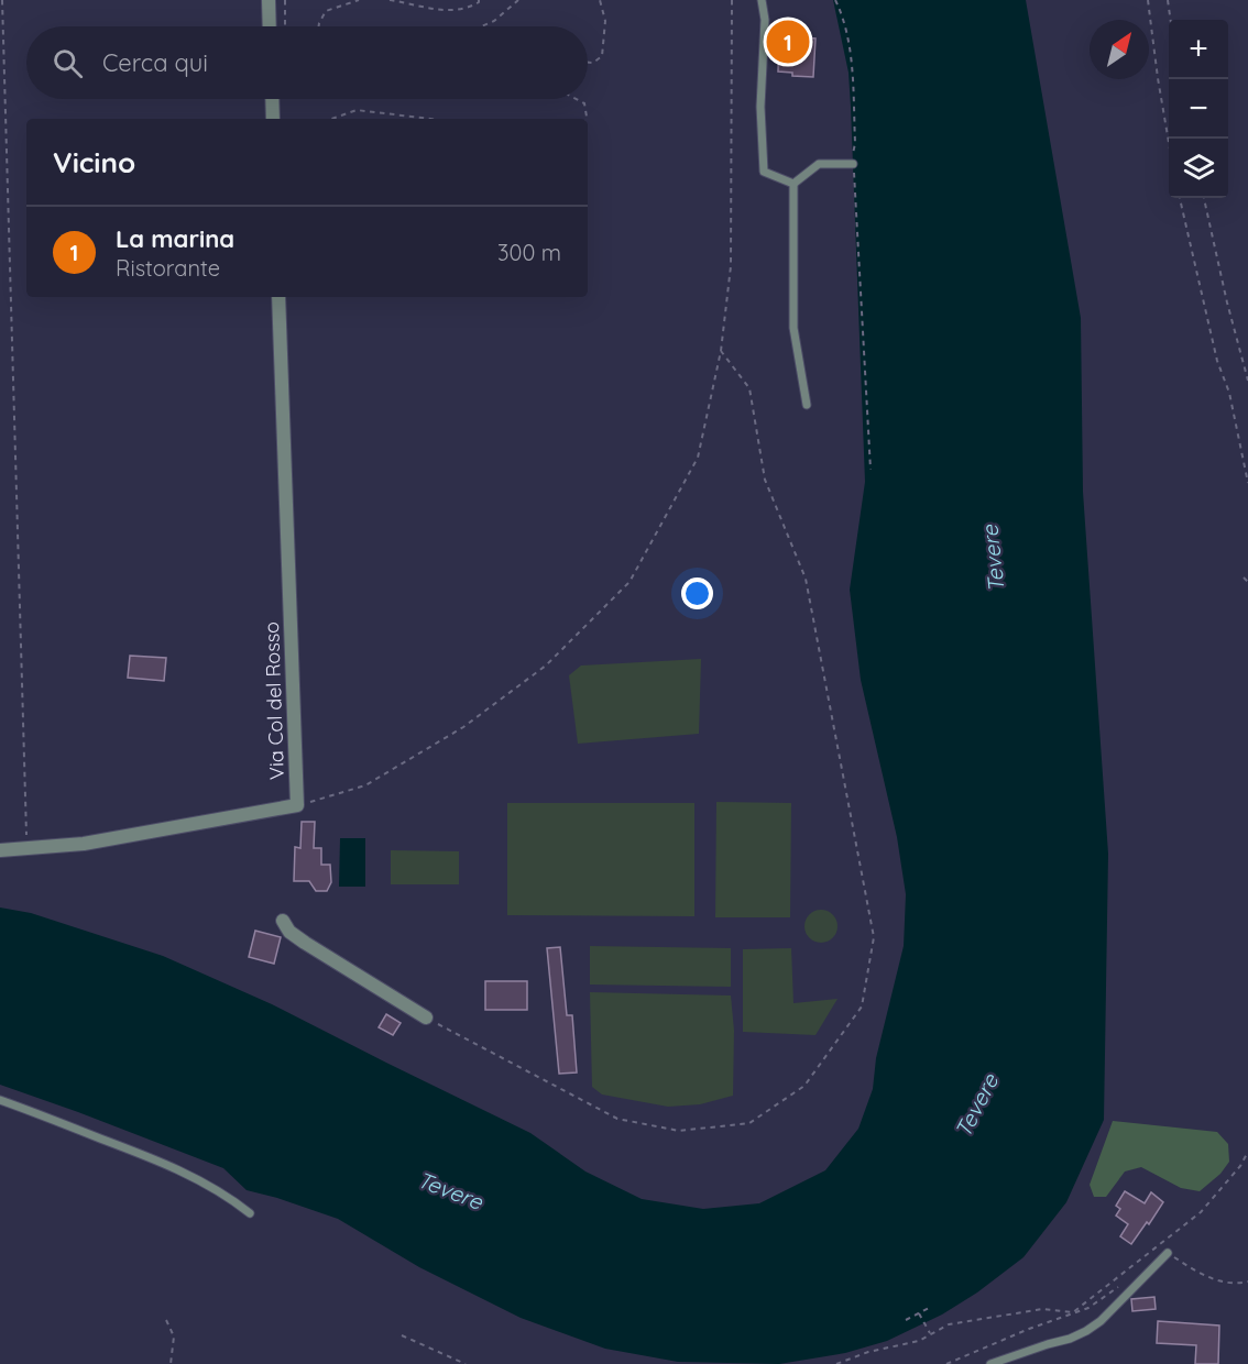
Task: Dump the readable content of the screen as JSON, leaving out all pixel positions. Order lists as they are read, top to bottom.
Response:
{
  "streets": {
    "street": ["Via Col del Rosso"]
  },
  "water": ["Tevere"],
  "north": "top right",
  "page": {
    "pins": "1",
    "map_buttons": ["+", "−"],
    "search": "Cerca qui",
    "heading": "Vicino",
    "list": [
      {
        "mark": "1",
        "name": "La marina",
        "note": "Ristorante",
        "value": "300 m"
      }
    ]
  }
}
